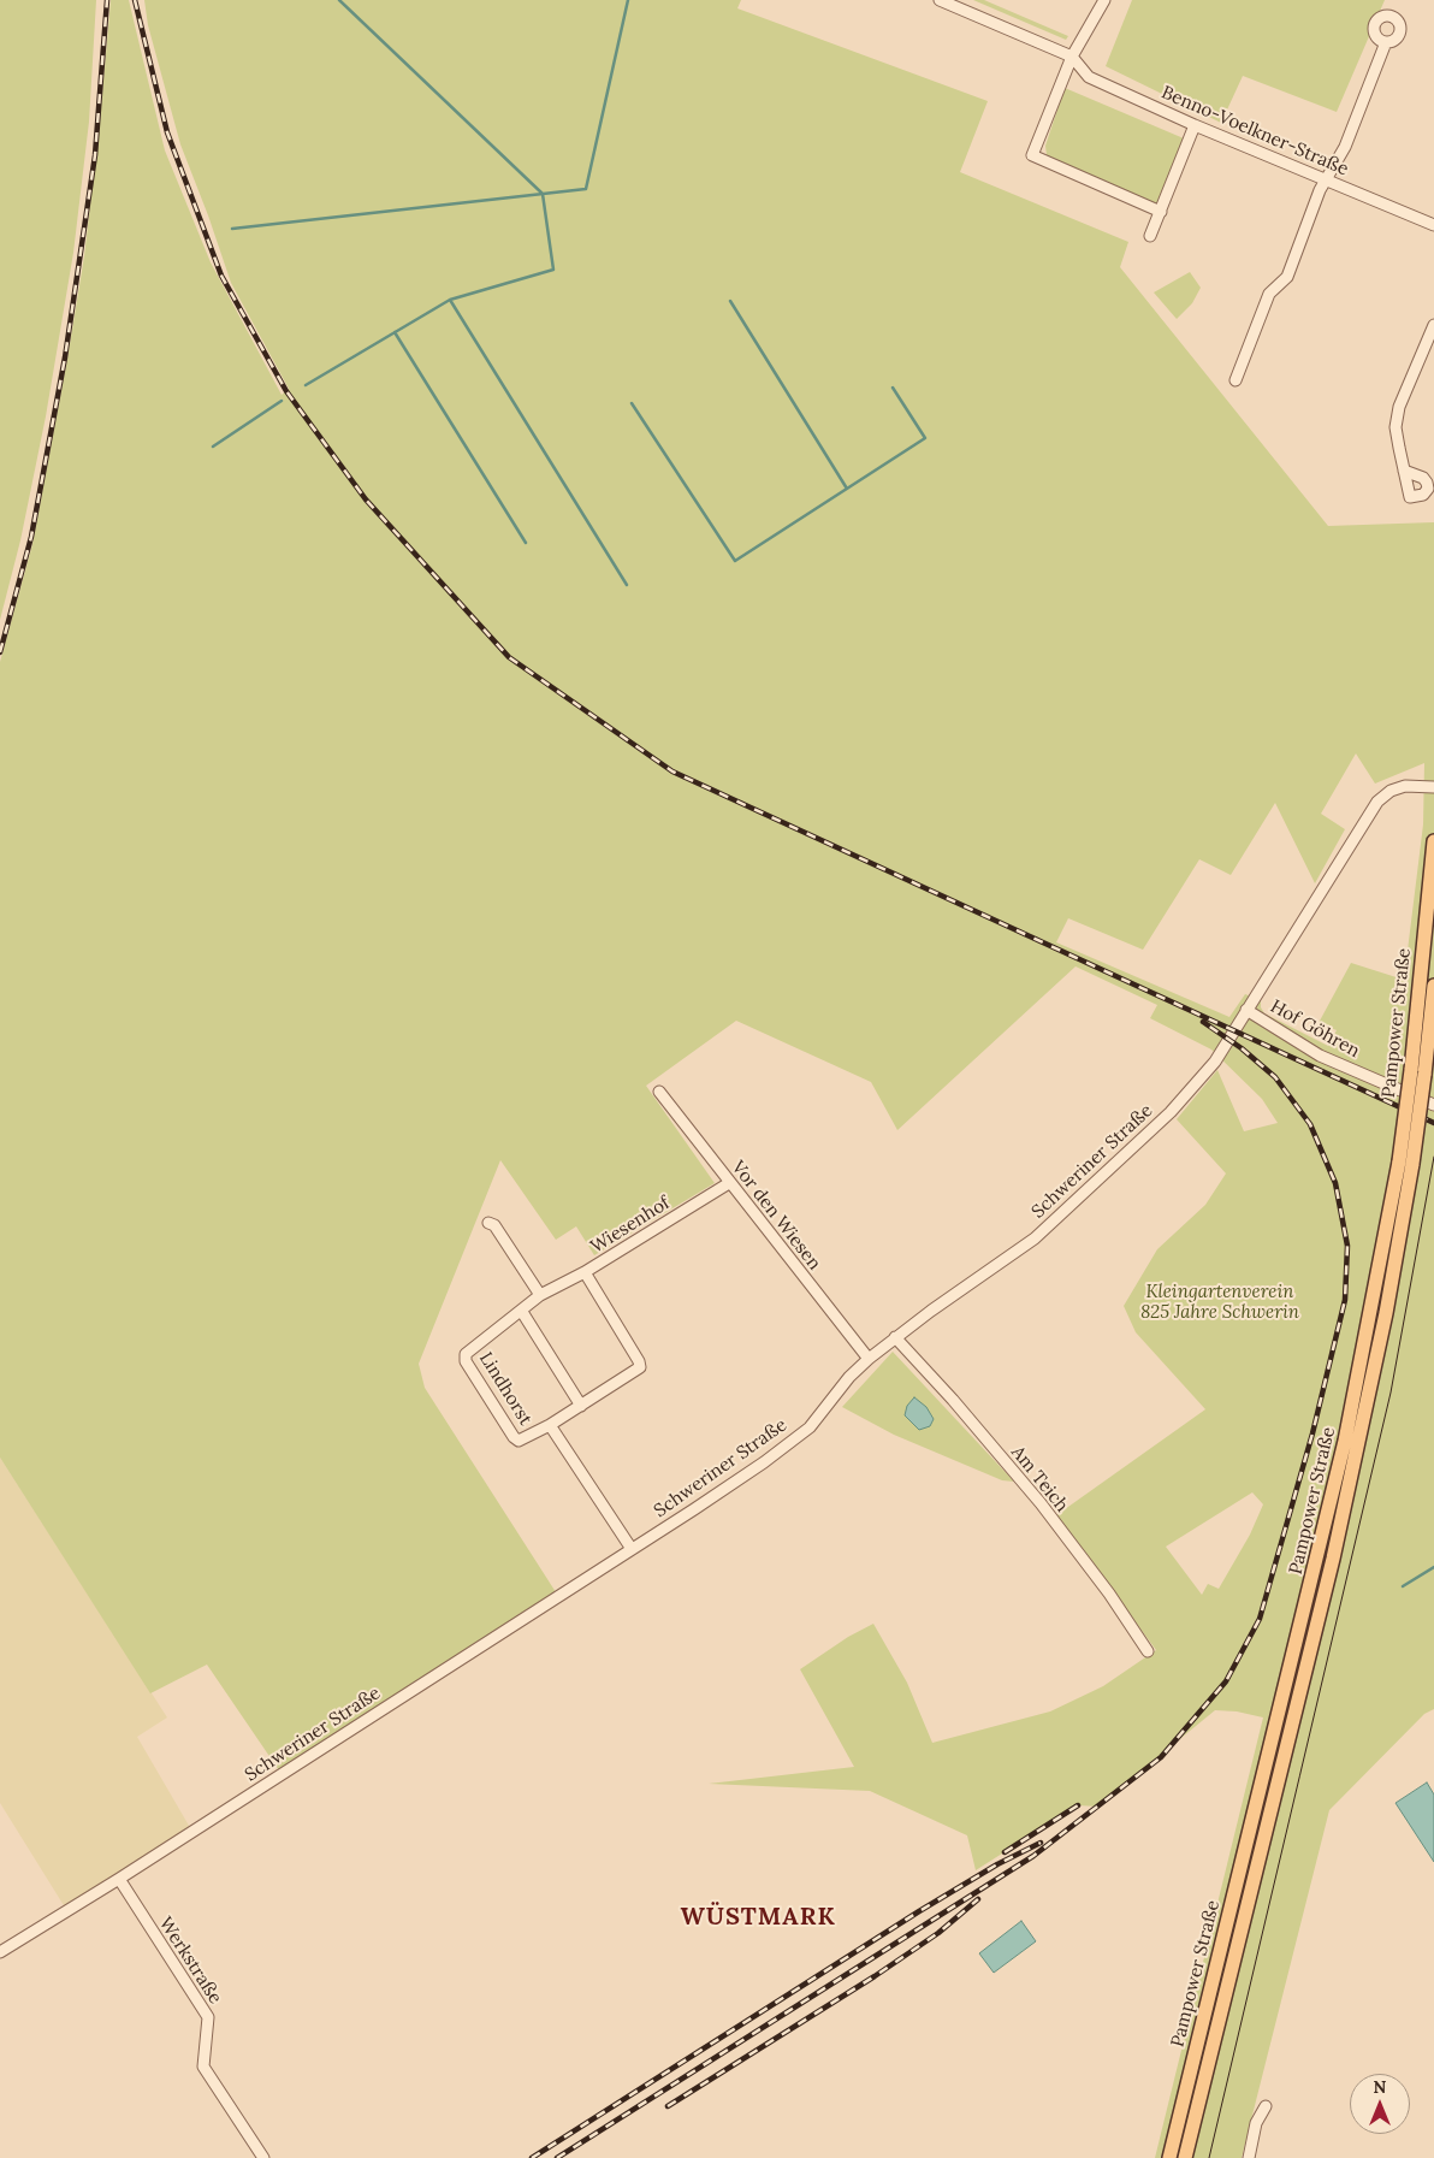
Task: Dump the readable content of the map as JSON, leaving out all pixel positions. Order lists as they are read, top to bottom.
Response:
{
  "streets": {
    "main road": ["Pampower Straße"],
    "street": [
      "Benno-Voelkner-Straße",
      "Hof Göhren",
      "Schweriner Straße",
      "Vor den Wiesen",
      "Wiesenhof",
      "Lindhorst",
      "Am Teich",
      "Werkstraße"
    ]
  },
  "crossings": [
    ["Hof Göhren", "Schweriner Straße"],
    ["Schweriner Straße", "Vor den Wiesen"],
    ["Schweriner Straße", "Am Teich"],
    ["Schweriner Straße", "Werkstraße"],
    ["Vor den Wiesen", "Wiesenhof"],
    ["Wiesenhof", "Lindhorst"]
  ],
  "districts": ["WÜSTMARK"],
  "parks": ["Kleingartenverein 825 Jahre Schwerin"],
  "north": "top"
}
